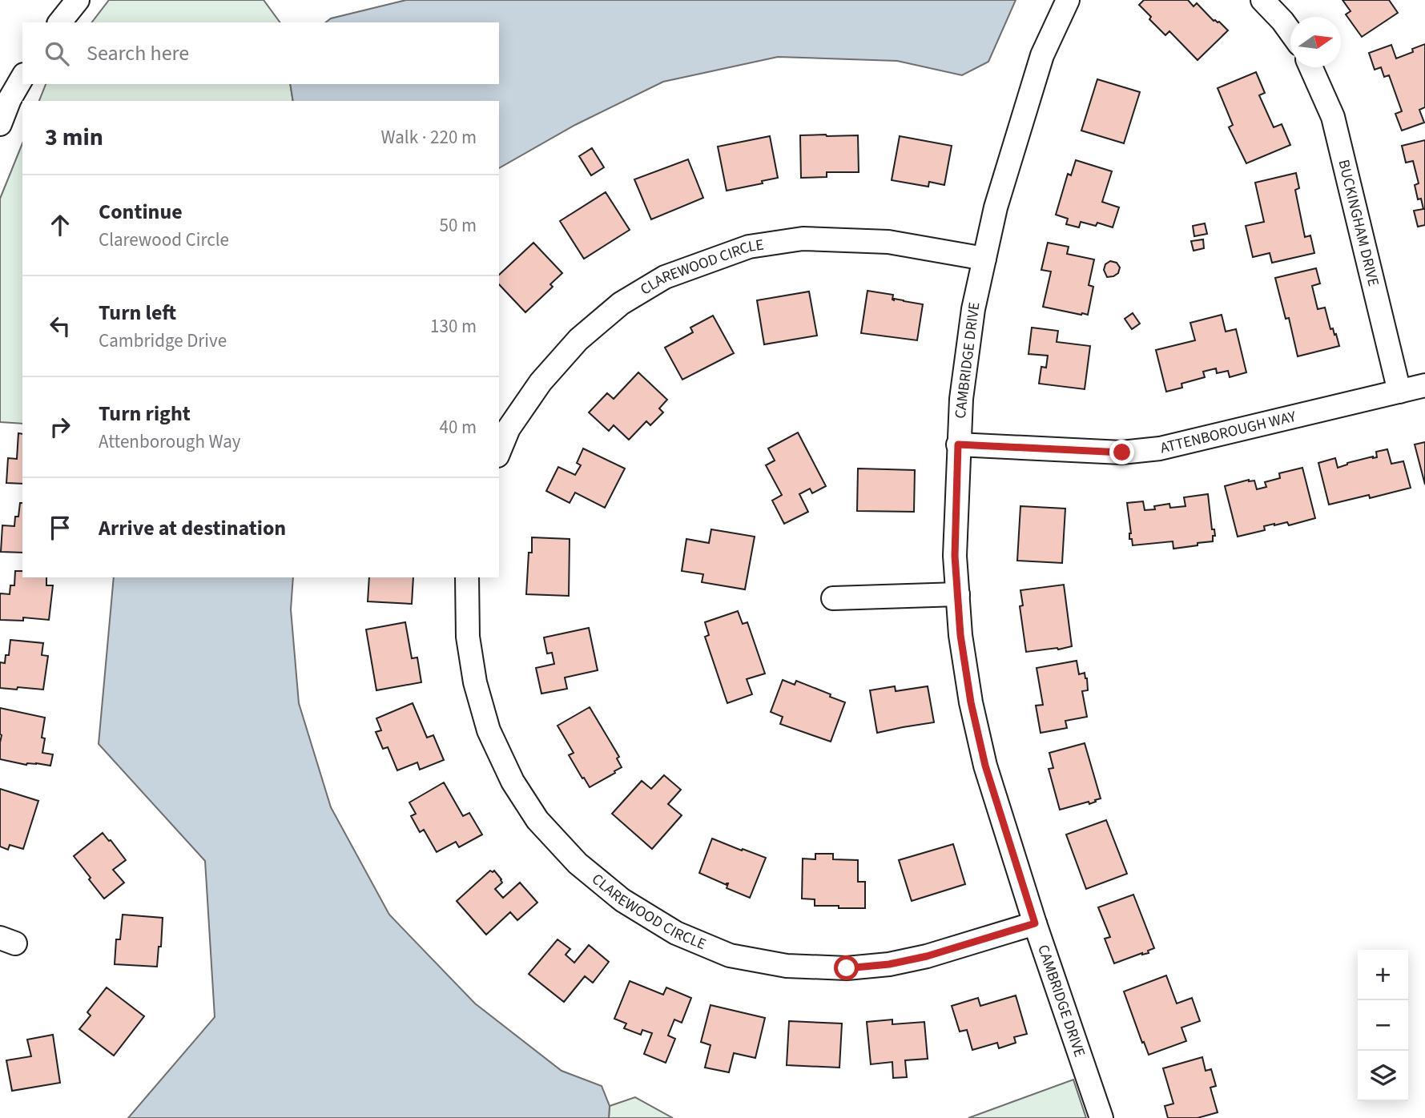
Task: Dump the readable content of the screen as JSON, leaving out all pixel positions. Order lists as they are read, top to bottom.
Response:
{
  "streets": {
    "street": [
      "BUCKINGHAM DRIVE",
      "CLAREWOOD CIRCLE",
      "CAMBRIDGE DRIVE",
      "ATTENBOROUGH WAY"
    ]
  },
  "crossings": [
    ["BUCKINGHAM DRIVE", "ATTENBOROUGH WAY"],
    ["CLAREWOOD CIRCLE", "CAMBRIDGE DRIVE"],
    ["CAMBRIDGE DRIVE", "ATTENBOROUGH WAY"]
  ],
  "north": "right",
  "page": {
    "search": "Search here",
    "heading": ["3 min", "Walk · 220 m"],
    "list": [
      ["Continue", "Clarewood Circle", "50 m"],
      ["Turn left", "Cambridge Drive", "130 m"],
      ["Turn right", "Attenborough Way", "40 m"],
      "Arrive at destination"
    ],
    "map_buttons": ["+", "−"]
  }
}
